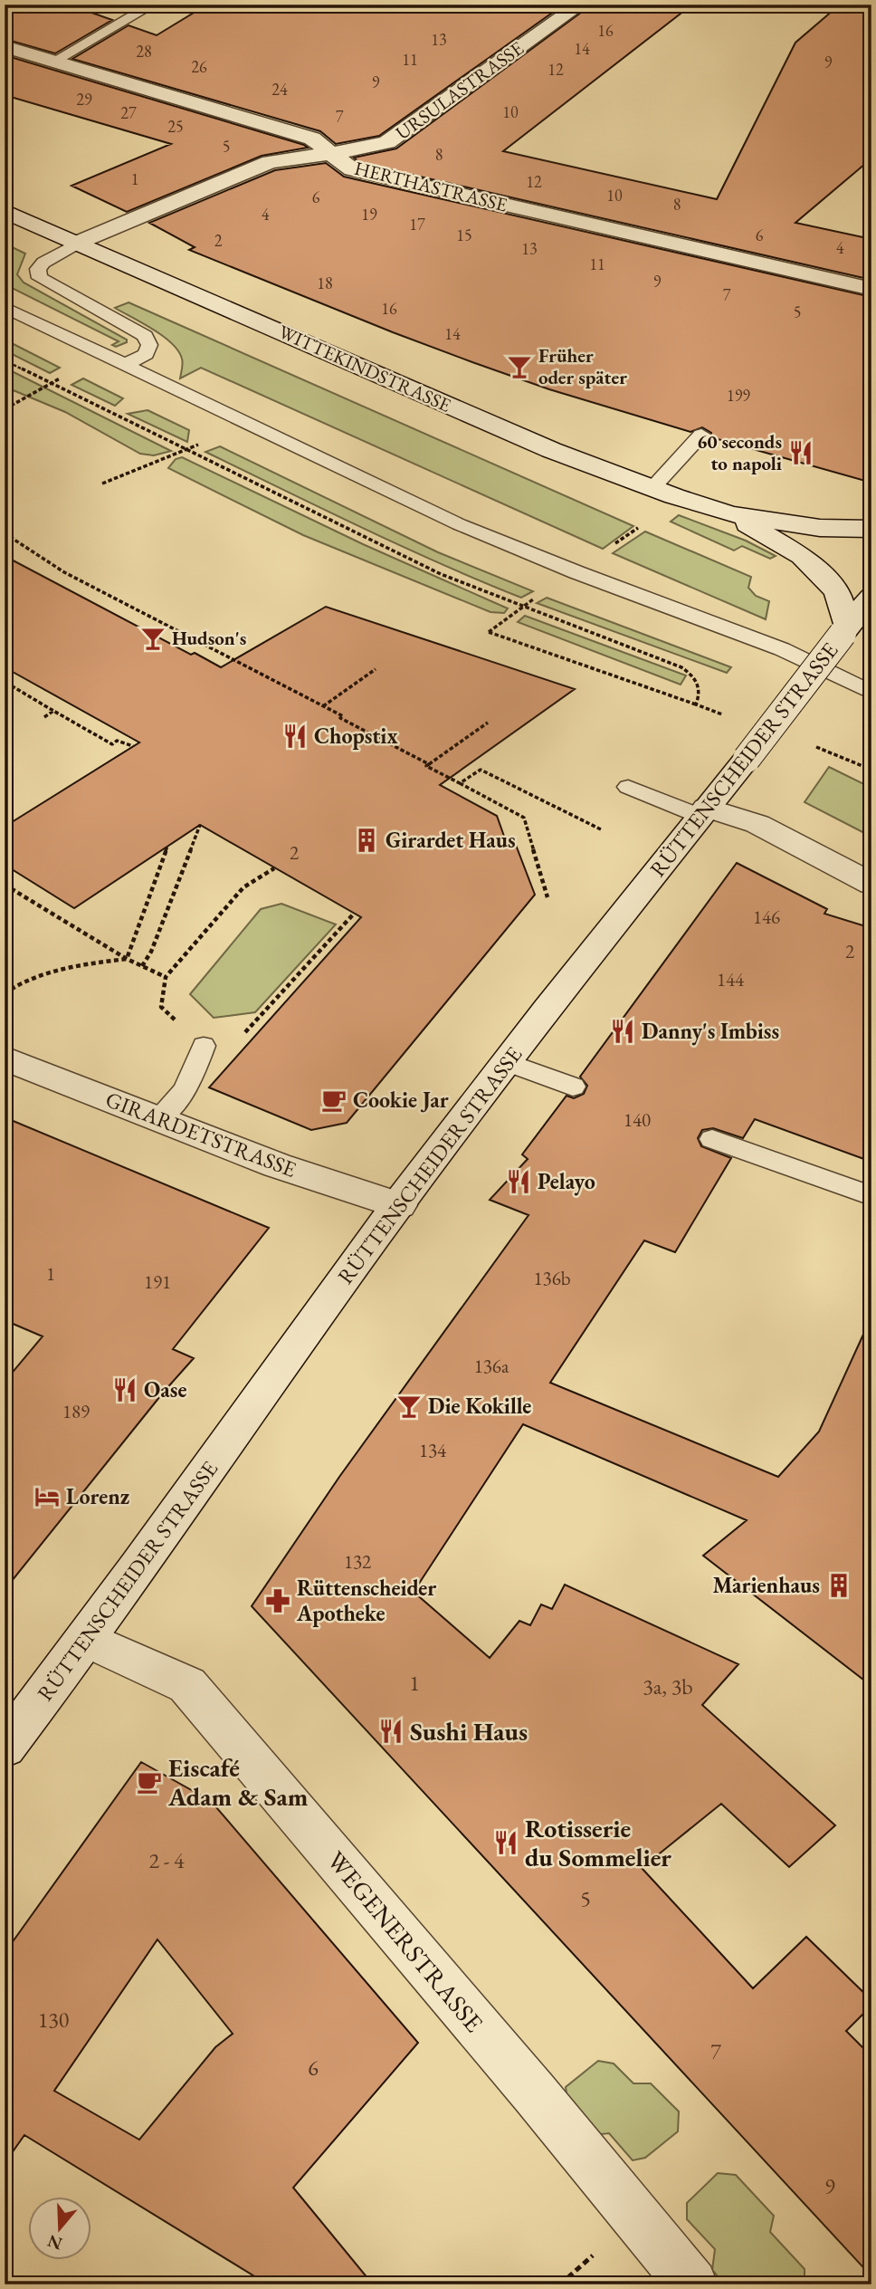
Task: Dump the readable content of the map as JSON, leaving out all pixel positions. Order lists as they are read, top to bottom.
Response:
{
  "streets": {
    "street": [
      "URSULASTRASSE",
      "HERTHASTRASSE",
      "WITTEKINDSTRASSE",
      "RÜTTENSCHEIDER STRASSE",
      "GIRARDETSTRASSE",
      "WEGENERSTRASSE"
    ]
  },
  "crossings": [
    ["URSULASTRASSE", "HERTHASTRASSE"],
    ["URSULASTRASSE", "WITTEKINDSTRASSE"],
    ["WITTEKINDSTRASSE", "RÜTTENSCHEIDER STRASSE"],
    ["RÜTTENSCHEIDER STRASSE", "GIRARDETSTRASSE"],
    ["RÜTTENSCHEIDER STRASSE", "WEGENERSTRASSE"]
  ],
  "places": {
    "bar": ["Früher oder später", "Hudson's", "Die Kokille"],
    "restaurant": [
      "60 seconds to napoli",
      "Chopstix",
      "Danny's Imbiss",
      "Pelayo",
      "Oase",
      "Sushi Haus",
      "Rotisserie du Sommelier"
    ],
    "building": ["Girardet Haus", "Marienhaus"],
    "cafe": ["Cookie Jar", "Eiscafé Adam & Sam"],
    "hotel": ["Lorenz"],
    "pharmacy": ["Rüttenscheider Apotheke"]
  },
  "house_numbers": [
    "16",
    "13",
    "14",
    "28",
    "11",
    "9",
    "26",
    "12",
    "9",
    "24",
    "29",
    "10",
    "27",
    "7",
    "25",
    "5",
    "8",
    "1",
    "12",
    "10",
    "6",
    "8",
    "4",
    "19",
    "17",
    "15",
    "6",
    "2",
    "4",
    "13",
    "11",
    "9",
    "18",
    "7",
    "16",
    "5",
    "14",
    "199",
    "2",
    "146",
    "2",
    "144",
    "140",
    "1",
    "136b",
    "191",
    "136a",
    "189",
    "134",
    "132",
    "1",
    "3a, 3b",
    "2 - 4",
    "5",
    "130",
    "7",
    "6",
    "9"
  ],
  "north": "bottom"
}
